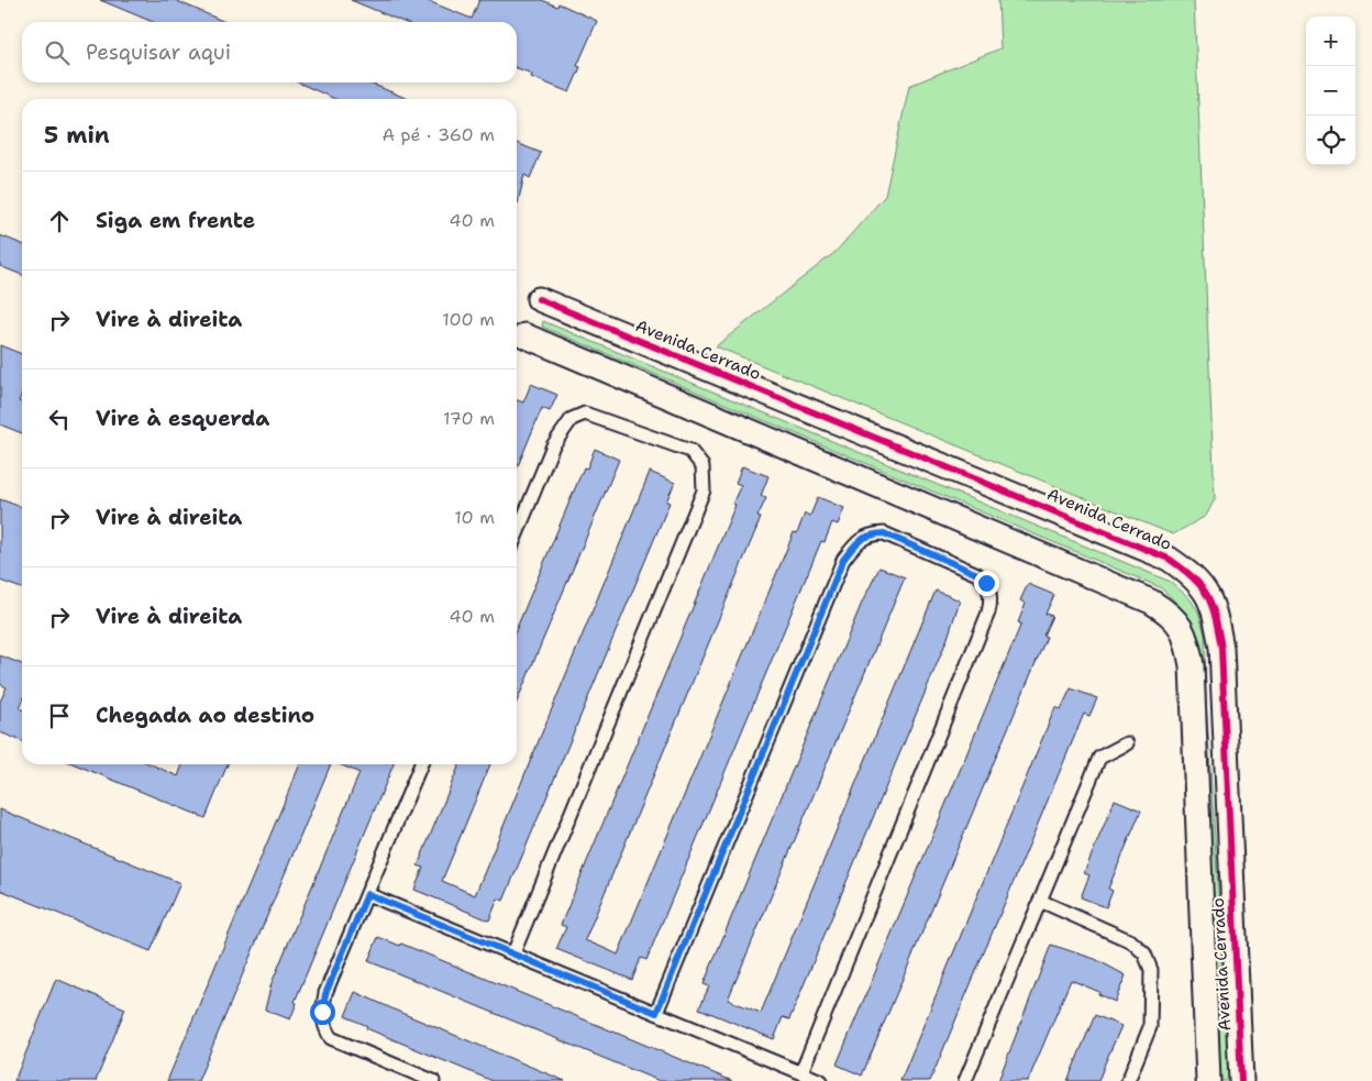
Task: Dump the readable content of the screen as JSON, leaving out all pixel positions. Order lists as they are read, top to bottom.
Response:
{
  "streets": {
    "street": ["Avenida Cerrado"]
  },
  "page": {
    "map_buttons": ["+", "−"],
    "search": "Pesquisar aqui",
    "heading": ["5 min", "A pé · 360 m"],
    "list": [
      ["Siga em frente", "40 m"],
      ["Vire à direita", "100 m"],
      ["Vire à esquerda", "170 m"],
      ["Vire à direita", "10 m"],
      ["Vire à direita", "40 m"],
      "Chegada ao destino"
    ]
  }
}
